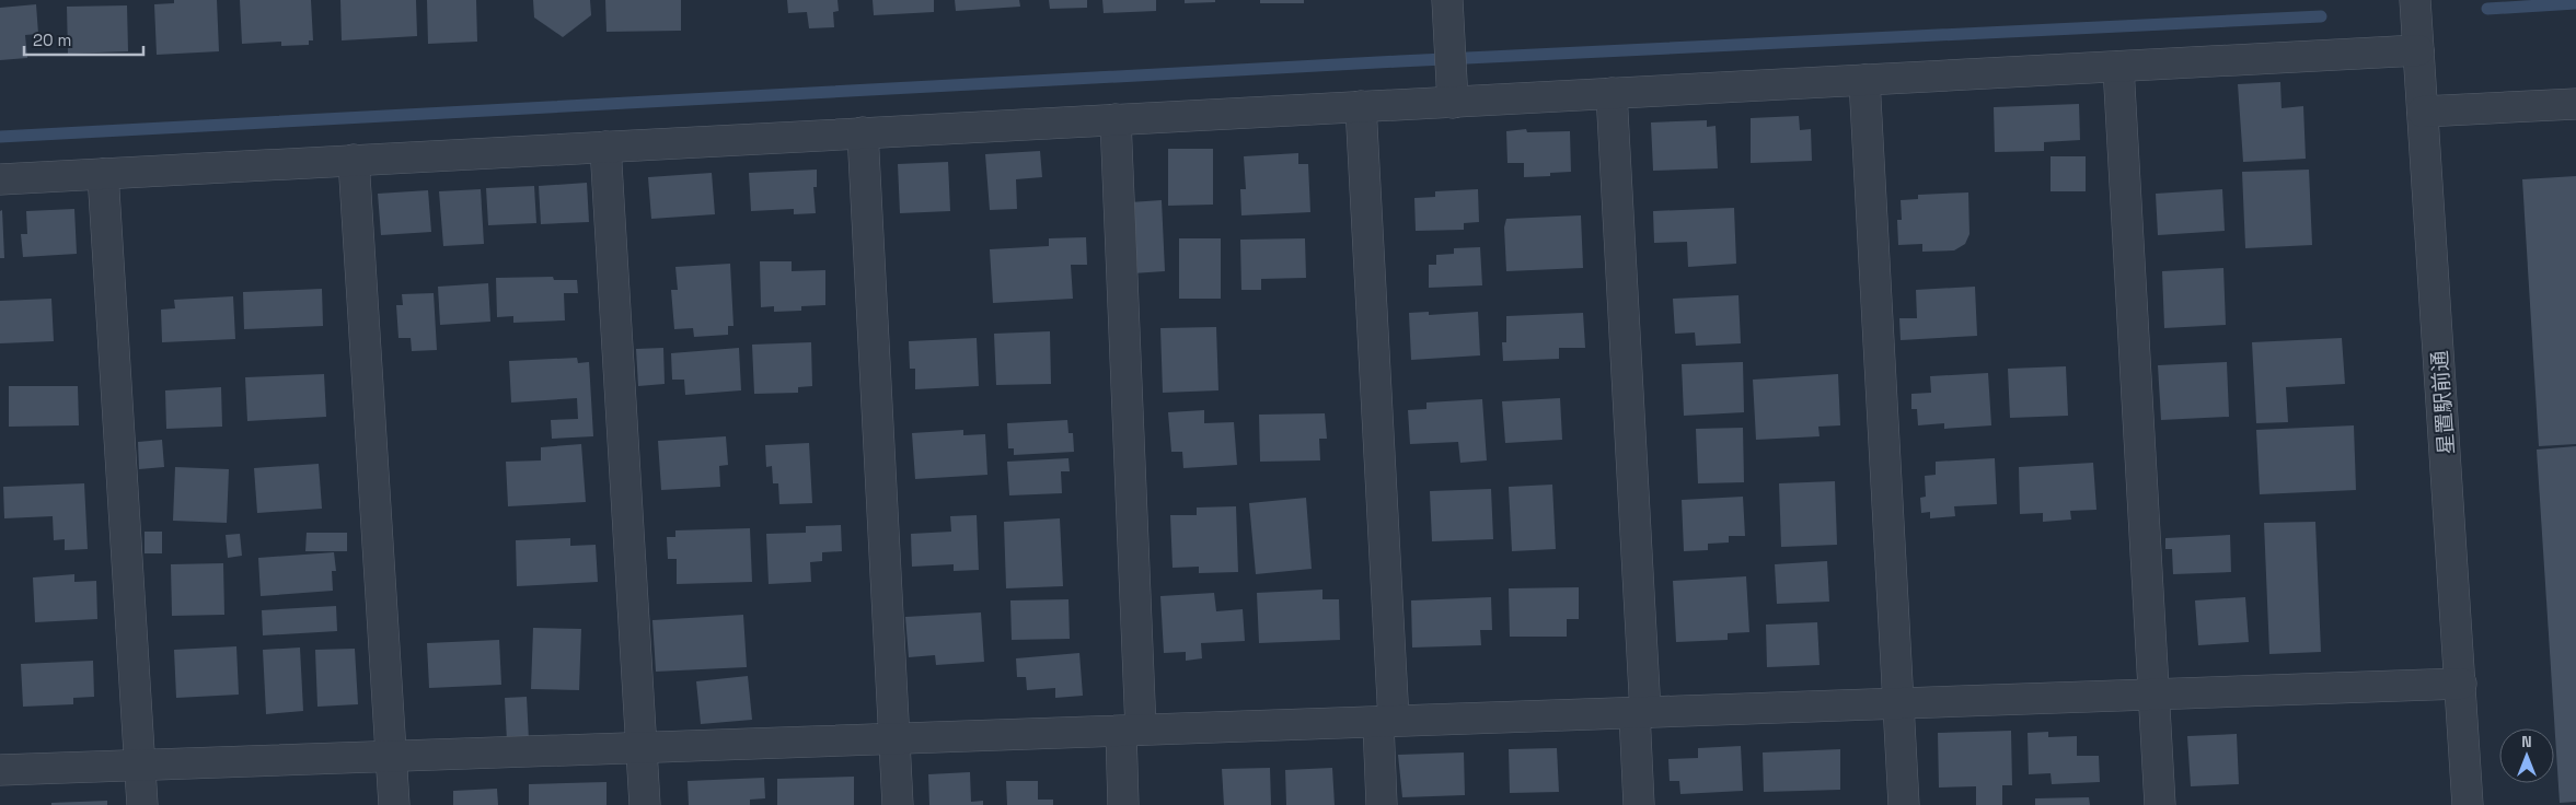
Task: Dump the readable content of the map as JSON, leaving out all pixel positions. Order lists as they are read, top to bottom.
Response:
{
  "streets": {
    "street": ["星置駅前通"]
  },
  "scale_bar": "20 m",
  "north": "top"
}
